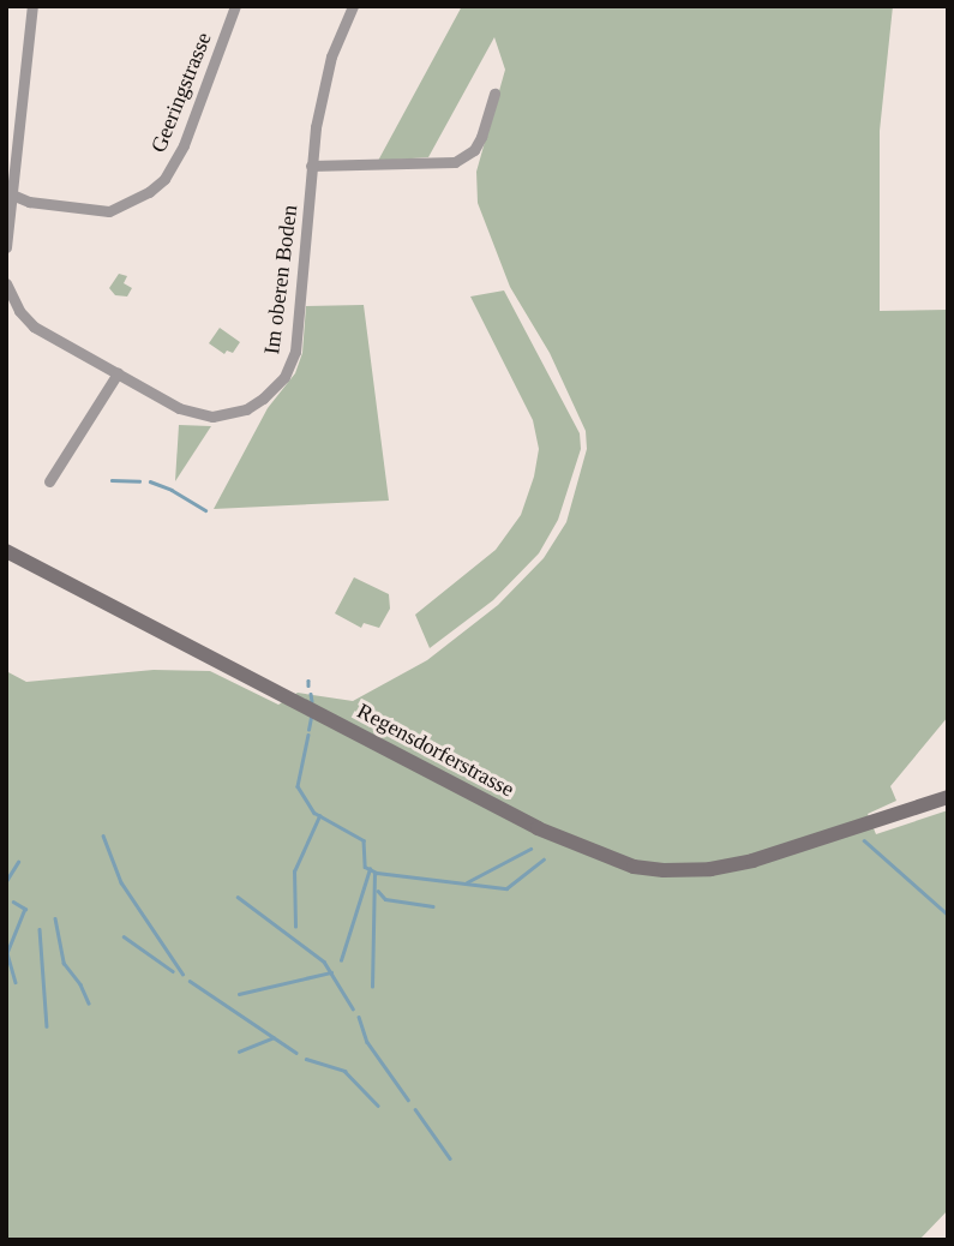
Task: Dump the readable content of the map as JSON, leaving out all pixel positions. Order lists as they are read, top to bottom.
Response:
{
  "streets": {
    "main road": ["Regensdorferstrasse"],
    "street": ["Geeringstrasse", "Im oberen Boden"]
  }
}
